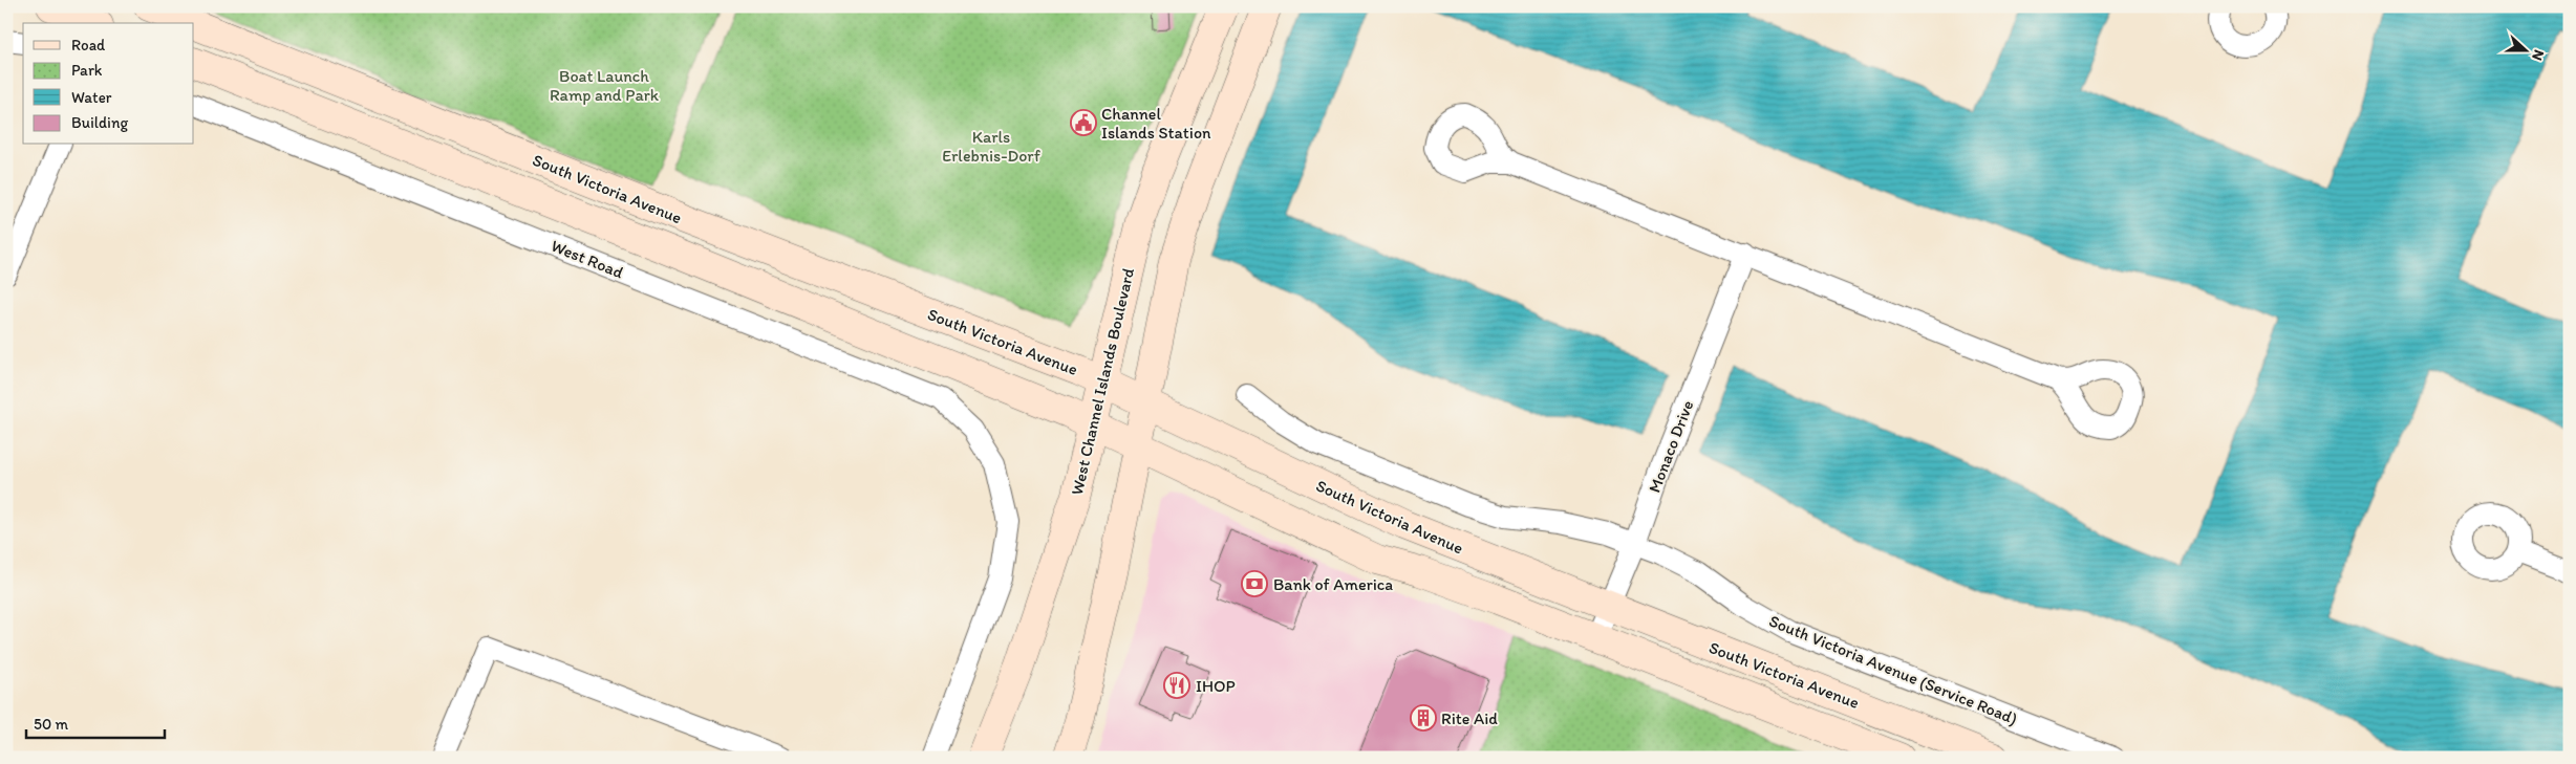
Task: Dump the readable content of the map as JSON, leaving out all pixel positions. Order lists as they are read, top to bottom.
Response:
{
  "streets": {
    "main road": ["South Victoria Avenue", "West Channel Islands Boulevard"],
    "street": ["West Road", "Monaco Drive", "South Victoria Avenue (Service Road)"]
  },
  "crossings": [
    ["South Victoria Avenue", "West Channel Islands Boulevard"],
    ["South Victoria Avenue", "Monaco Drive"],
    ["Monaco Drive", "South Victoria Avenue (Service Road)"]
  ],
  "parks": ["Boat Launch Ramp and Park", "Karls Erlebnis-Dorf"],
  "places": {
    "public building": ["Channel Islands Station"],
    "bank": ["Bank of America"],
    "restaurant": ["IHOP"],
    "building": ["Rite Aid"]
  },
  "legend": [
    "Road",
    "Park",
    "Water",
    "Building"
  ],
  "scale_bar": "50 m",
  "north": "right"
}
